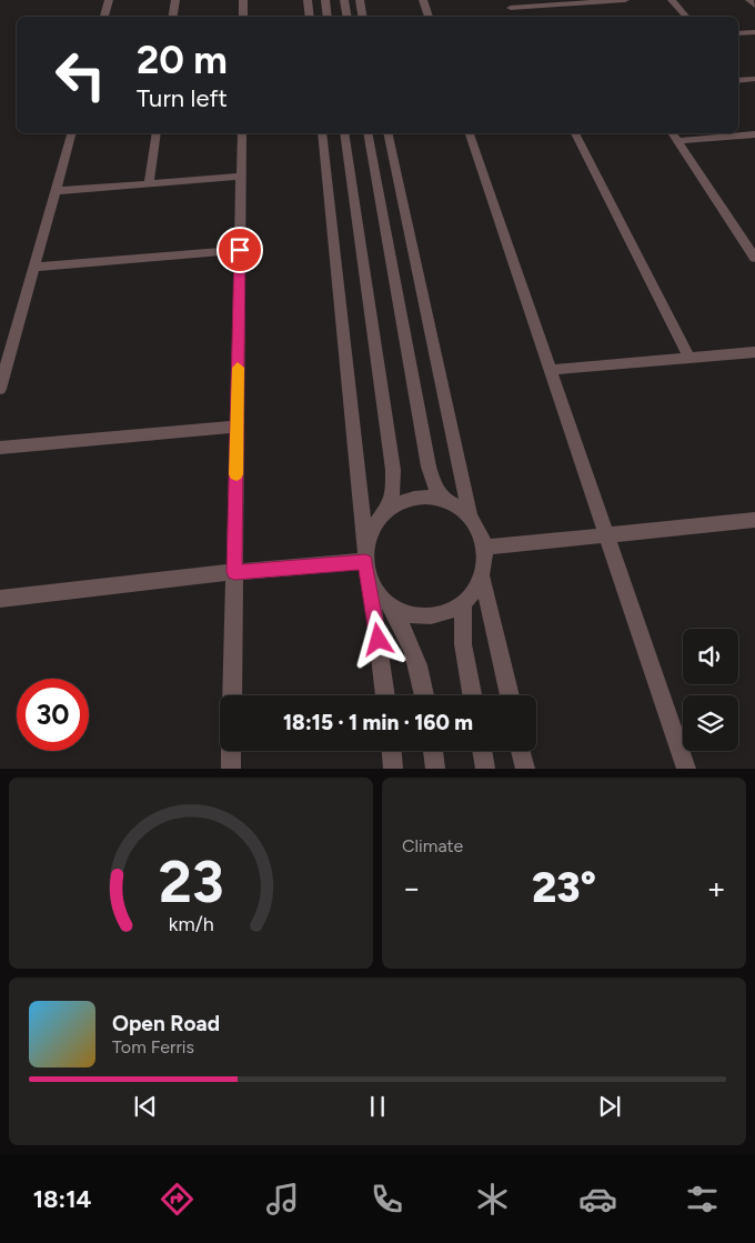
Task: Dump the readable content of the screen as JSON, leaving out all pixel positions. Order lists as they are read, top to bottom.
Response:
{
  "page": {
    "turn": ["20 m", "Turn left"],
    "limit": "30",
    "trip": "18:15 · 1 min · 160 m",
    "tile": "Climate",
    "heat": ["−", "23°", "+"],
    "song": ["Open Road", "Tom Ferris"],
    "tabs": "18:14",
    "gauge": ["23", "km/h"]
  }
}
